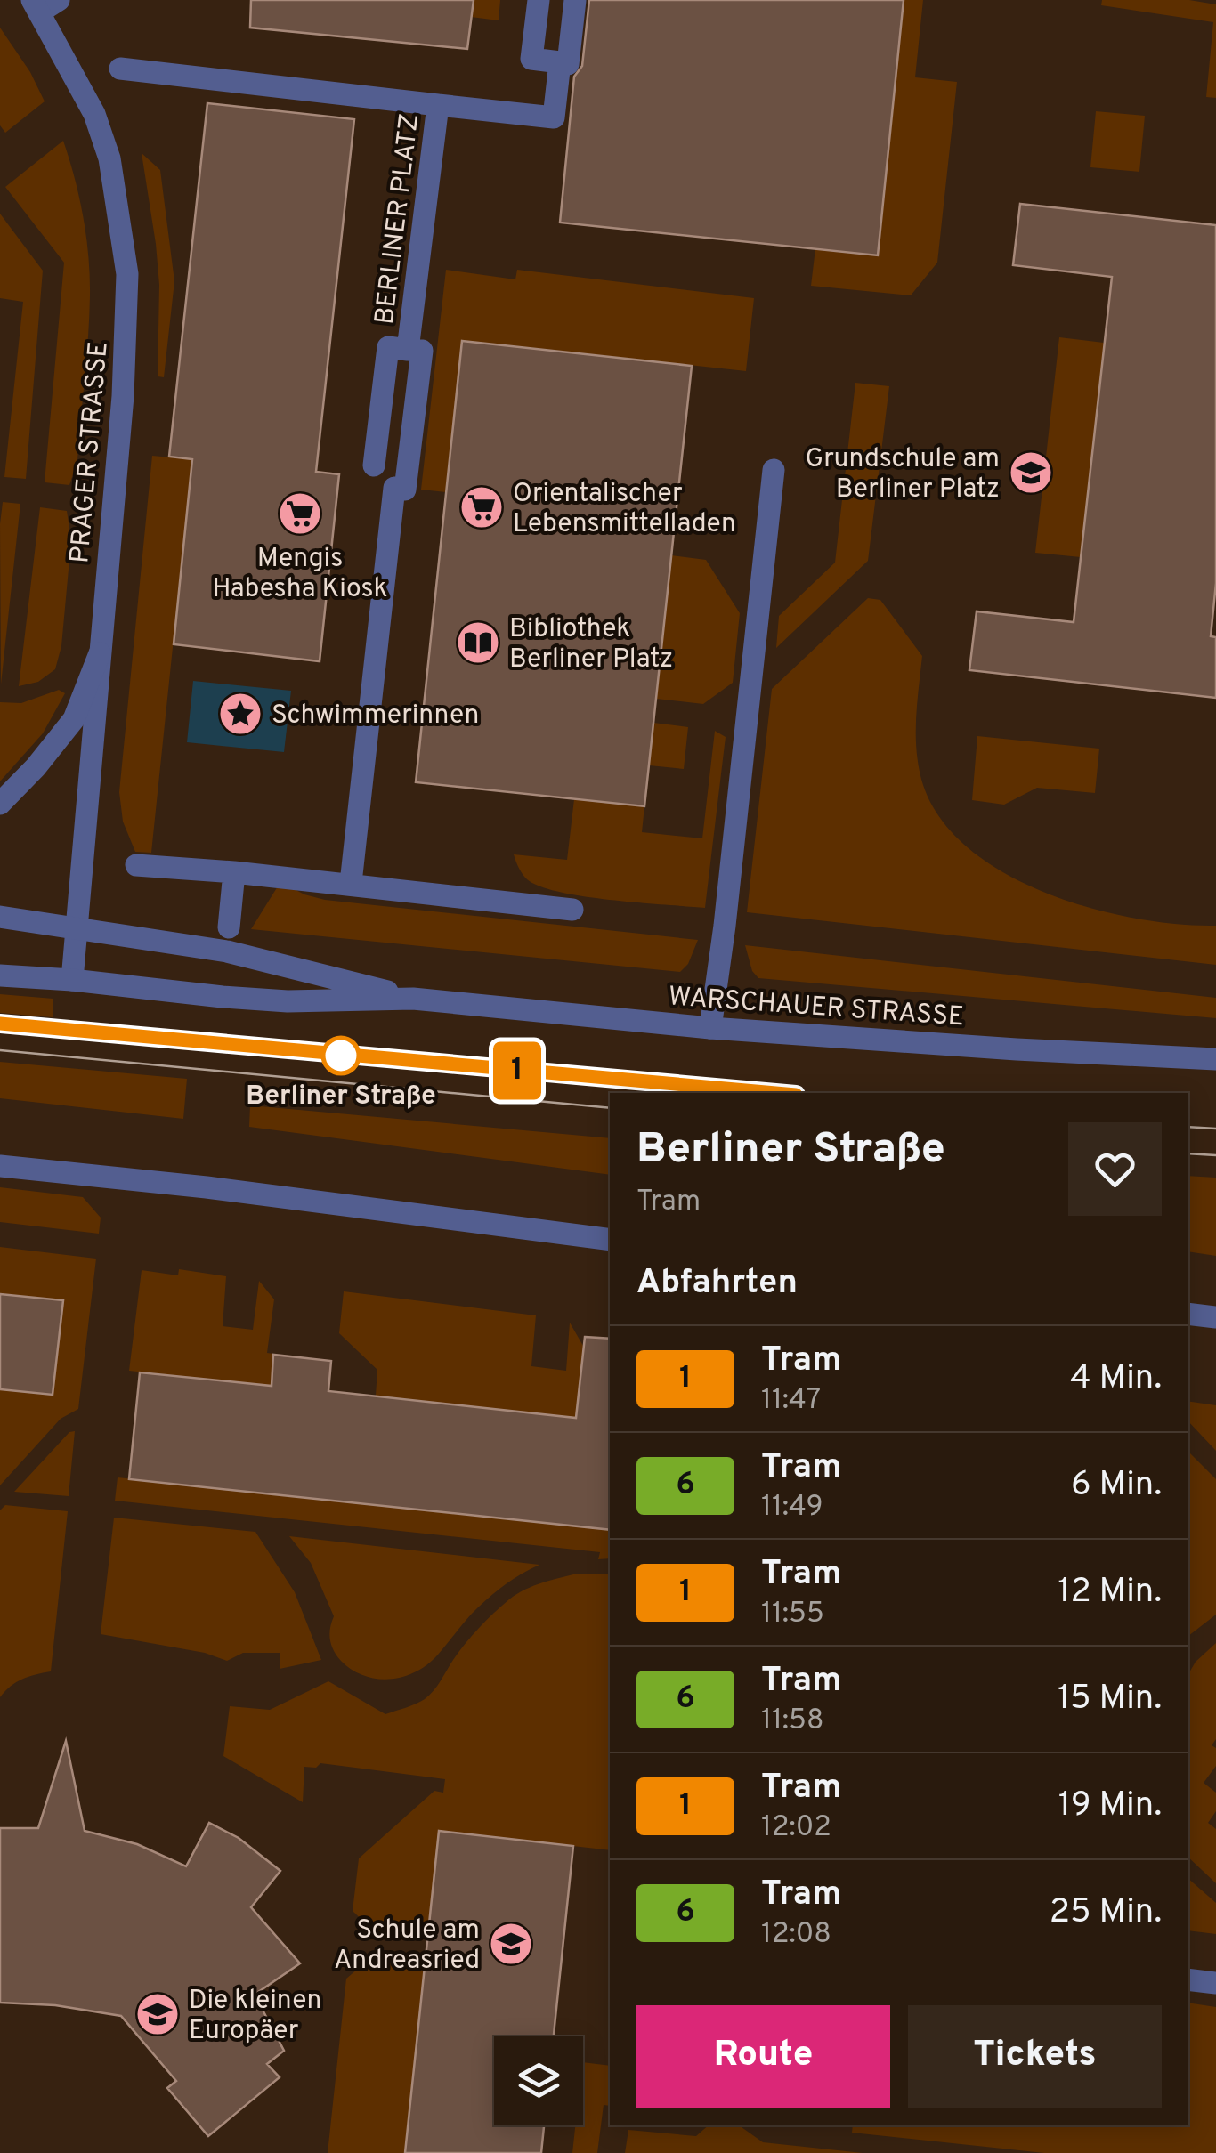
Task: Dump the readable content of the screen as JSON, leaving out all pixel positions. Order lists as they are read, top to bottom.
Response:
{
  "streets": {
    "street": ["BERLINER PLATZ", "PRAGER STRASSE", "WARSCHAUER STRASSE"]
  },
  "crossings": [
    ["PRAGER STRASSE", "WARSCHAUER STRASSE"]
  ],
  "places": {
    "school or university": ["Grundschule am Berliner Platz", "Schule am Andreasried", "Die kleinen Europäer"],
    "supermarket": ["Orientalischer Lebensmittelladen", "Mengis Habesha Kiosk"],
    "library": ["Bibliothek Berliner Platz"],
    "place": ["Schwimmerinnen"],
    "other": ["Berliner Straße"]
  },
  "lines": ["tram line 1"],
  "page": {
    "on_map": "1",
    "heading": [
      ["Berliner Straße", "Tram"],
      "Abfahrten"
    ],
    "list": [
      {
        "mark": "1",
        "name": "Tram",
        "note": "11:47",
        "value": "4 Min."
      },
      {
        "mark": "6",
        "name": "Tram",
        "note": "11:49",
        "value": "6 Min."
      },
      {
        "mark": "1",
        "name": "Tram",
        "note": "11:55",
        "value": "12 Min."
      },
      {
        "mark": "6",
        "name": "Tram",
        "note": "11:58",
        "value": "15 Min."
      },
      {
        "mark": "1",
        "name": "Tram",
        "note": "12:02",
        "value": "19 Min."
      },
      {
        "mark": "6",
        "name": "Tram",
        "note": "12:08",
        "value": "25 Min."
      }
    ],
    "buttons": ["Route", "Tickets"]
  }
}
